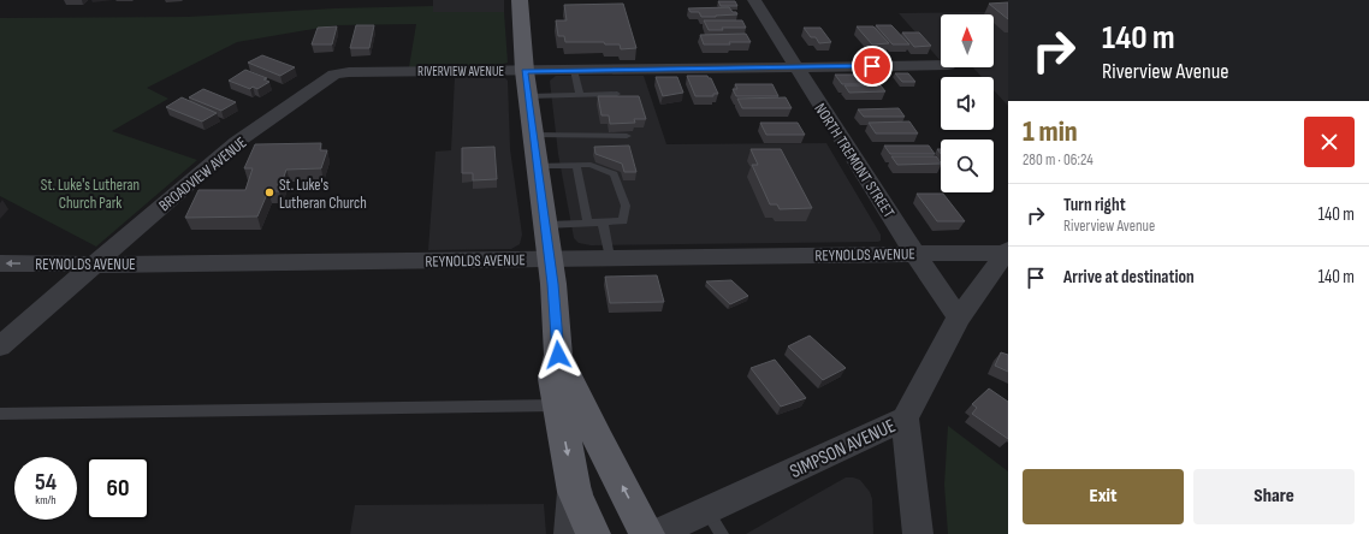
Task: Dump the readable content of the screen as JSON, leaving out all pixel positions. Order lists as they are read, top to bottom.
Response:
{
  "streets": {
    "street": [
      "RIVERVIEW AVENUE",
      "NORTH TREMONT STREET",
      "BROADVIEW AVENUE",
      "REYNOLDS AVENUE",
      "SIMPSON AVENUE"
    ]
  },
  "crossings": [
    ["RIVERVIEW AVENUE", "NORTH TREMONT STREET"],
    ["RIVERVIEW AVENUE", "BROADVIEW AVENUE"],
    ["NORTH TREMONT STREET", "REYNOLDS AVENUE"],
    ["NORTH TREMONT STREET", "SIMPSON AVENUE"],
    ["BROADVIEW AVENUE", "REYNOLDS AVENUE"],
    ["REYNOLDS AVENUE", "SIMPSON AVENUE"]
  ],
  "parks": ["St. Luke's Lutheran Church Park"],
  "places": ["St. Luke's Lutheran Church"],
  "north": "top",
  "page": {
    "turn": ["140 m", "Riverview Avenue"],
    "heading": ["1 min", "280 m · 06:24"],
    "list": [
      {
        "name": "Turn right",
        "note": "Riverview Avenue",
        "value": "140 m"
      },
      {
        "name": "Arrive at destination",
        "value": "140 m"
      }
    ],
    "speed": "54 km/h",
    "limit": "60",
    "buttons": ["Exit", "Share"]
  }
}
